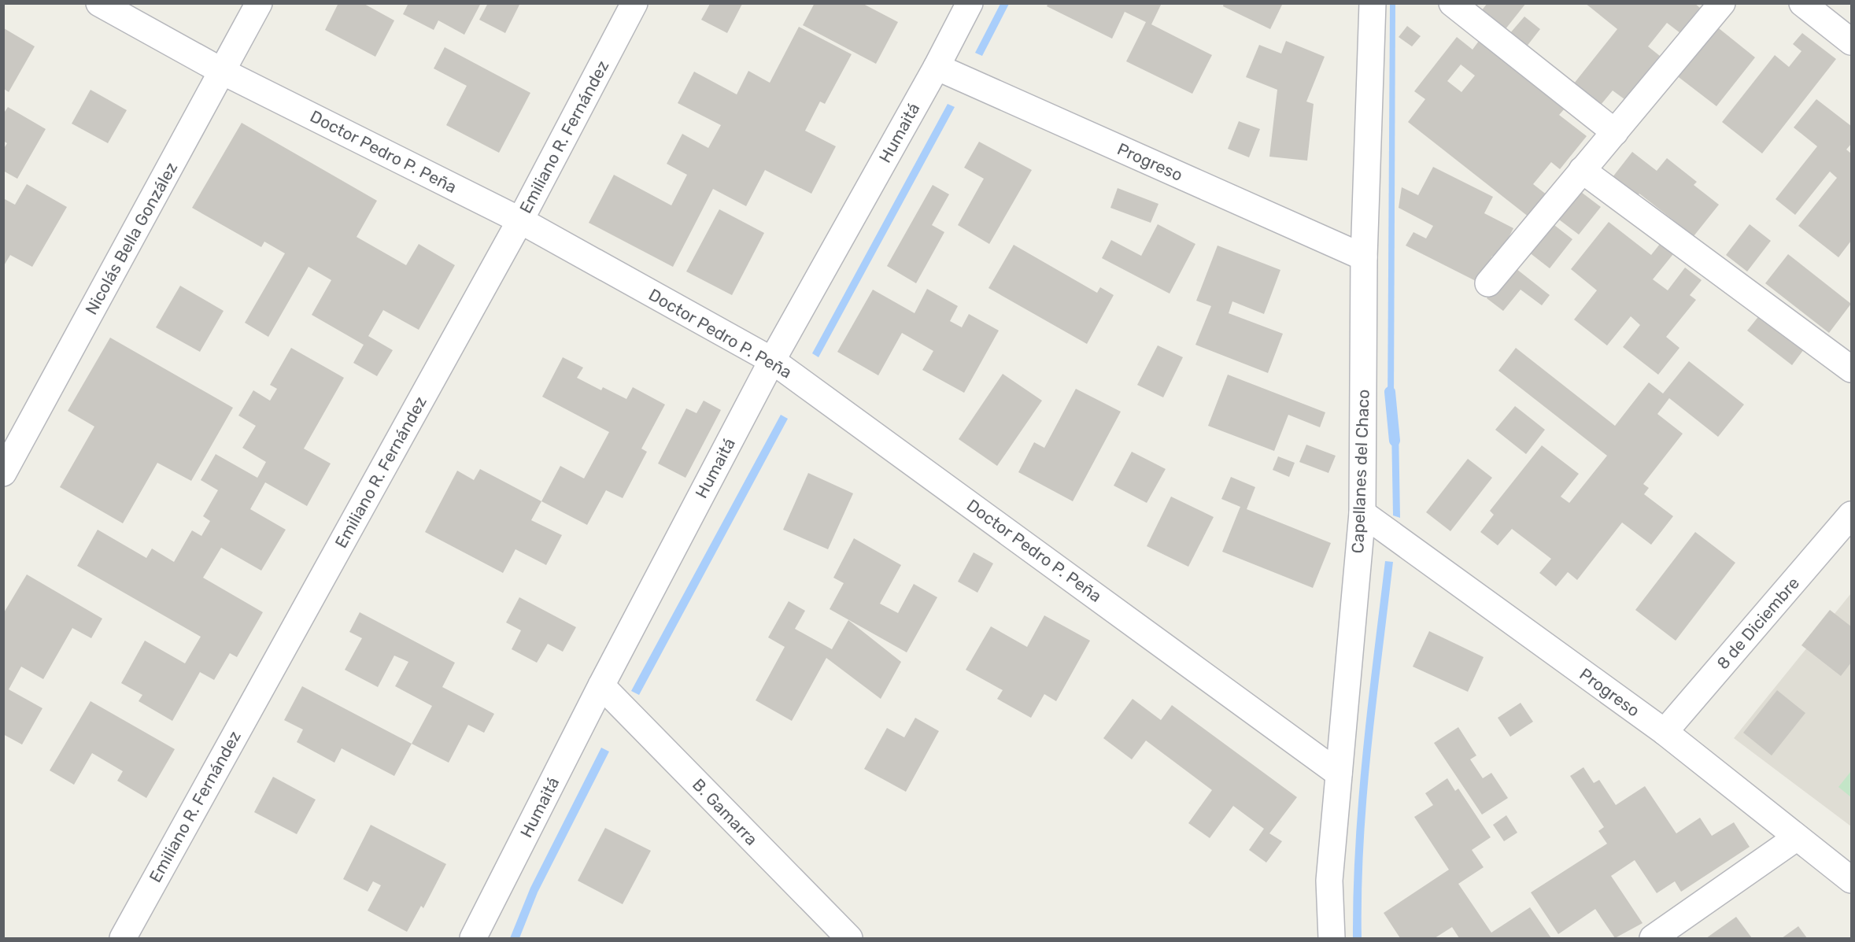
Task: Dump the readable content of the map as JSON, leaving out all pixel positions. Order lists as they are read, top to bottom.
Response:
{
  "streets": {
    "street": [
      "Humaitá",
      "Emiliano R. Fernández",
      "Doctor Pedro P. Peña",
      "Progreso",
      "Nicolás Bella González",
      "Capellanes del Chaco",
      "8 de Diciembre",
      "B. Gamarra"
    ]
  },
  "crossings": [
    ["Humaitá", "Doctor Pedro P. Peña"],
    ["Humaitá", "Progreso"],
    ["Humaitá", "B. Gamarra"],
    ["Emiliano R. Fernández", "Doctor Pedro P. Peña"],
    ["Doctor Pedro P. Peña", "Nicolás Bella González"],
    ["Doctor Pedro P. Peña", "Capellanes del Chaco"],
    ["Progreso", "Capellanes del Chaco"],
    ["Progreso", "8 de Diciembre"]
  ]
}
